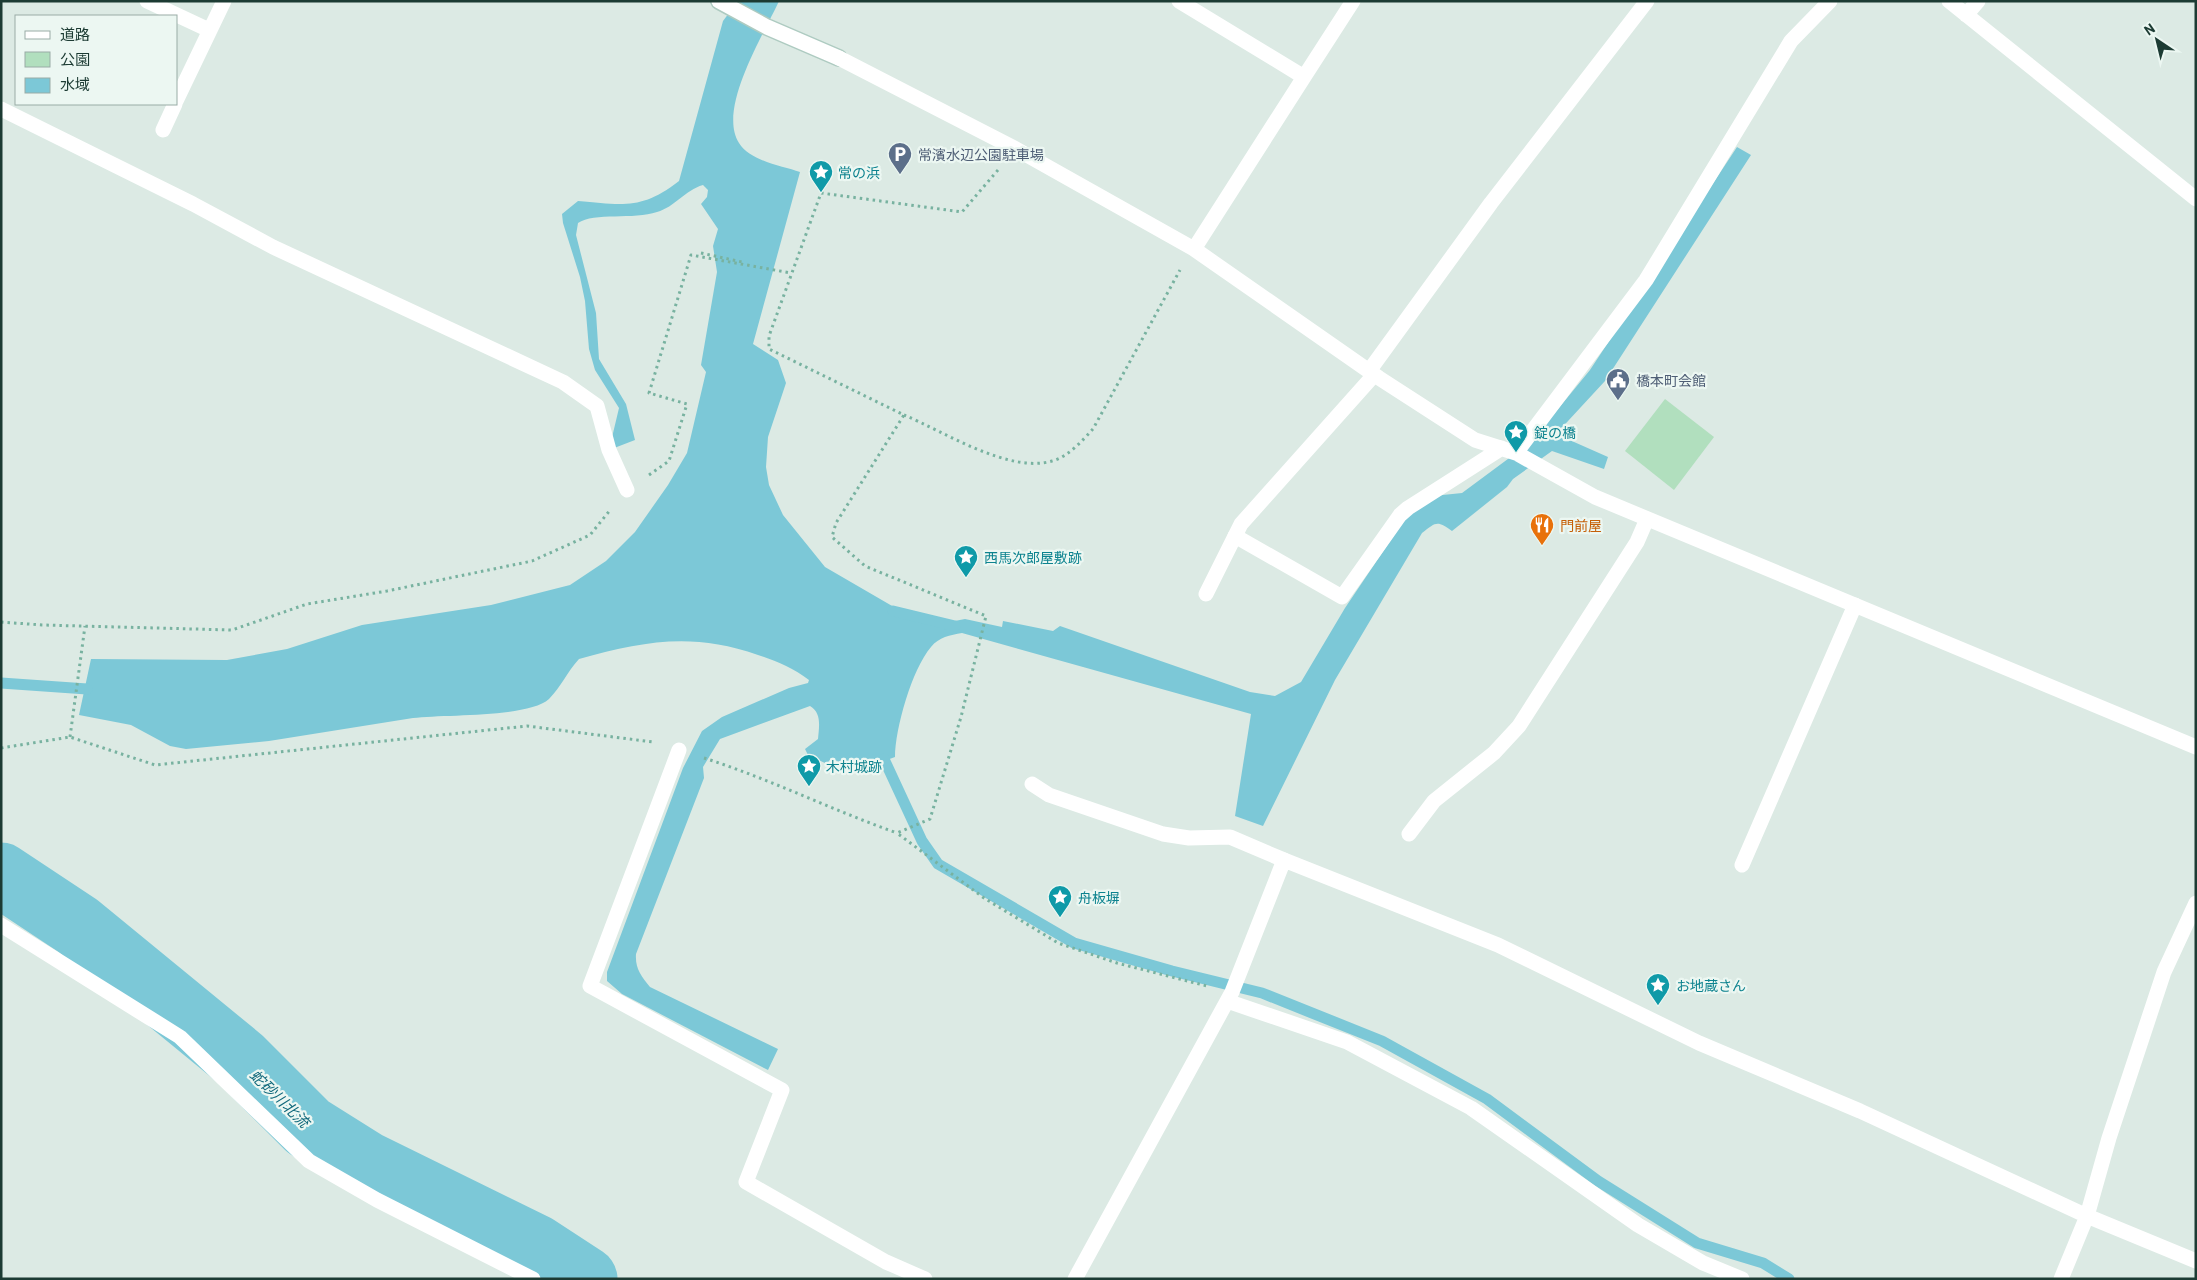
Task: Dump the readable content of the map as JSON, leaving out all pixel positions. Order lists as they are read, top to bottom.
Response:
{
  "water": ["蛇砂川北流"],
  "places": {
    "parking": ["常濱水辺公園駐車場"],
    "place": [
      "常の浜",
      "錠の橋",
      "西馬次郎屋敷跡",
      "木村城跡",
      "舟板塀",
      "お地蔵さん"
    ],
    "public building": ["橋本町会館"],
    "restaurant": ["門前屋"]
  },
  "legend": ["道路", "公園", "水域"],
  "north": "top left"
}
